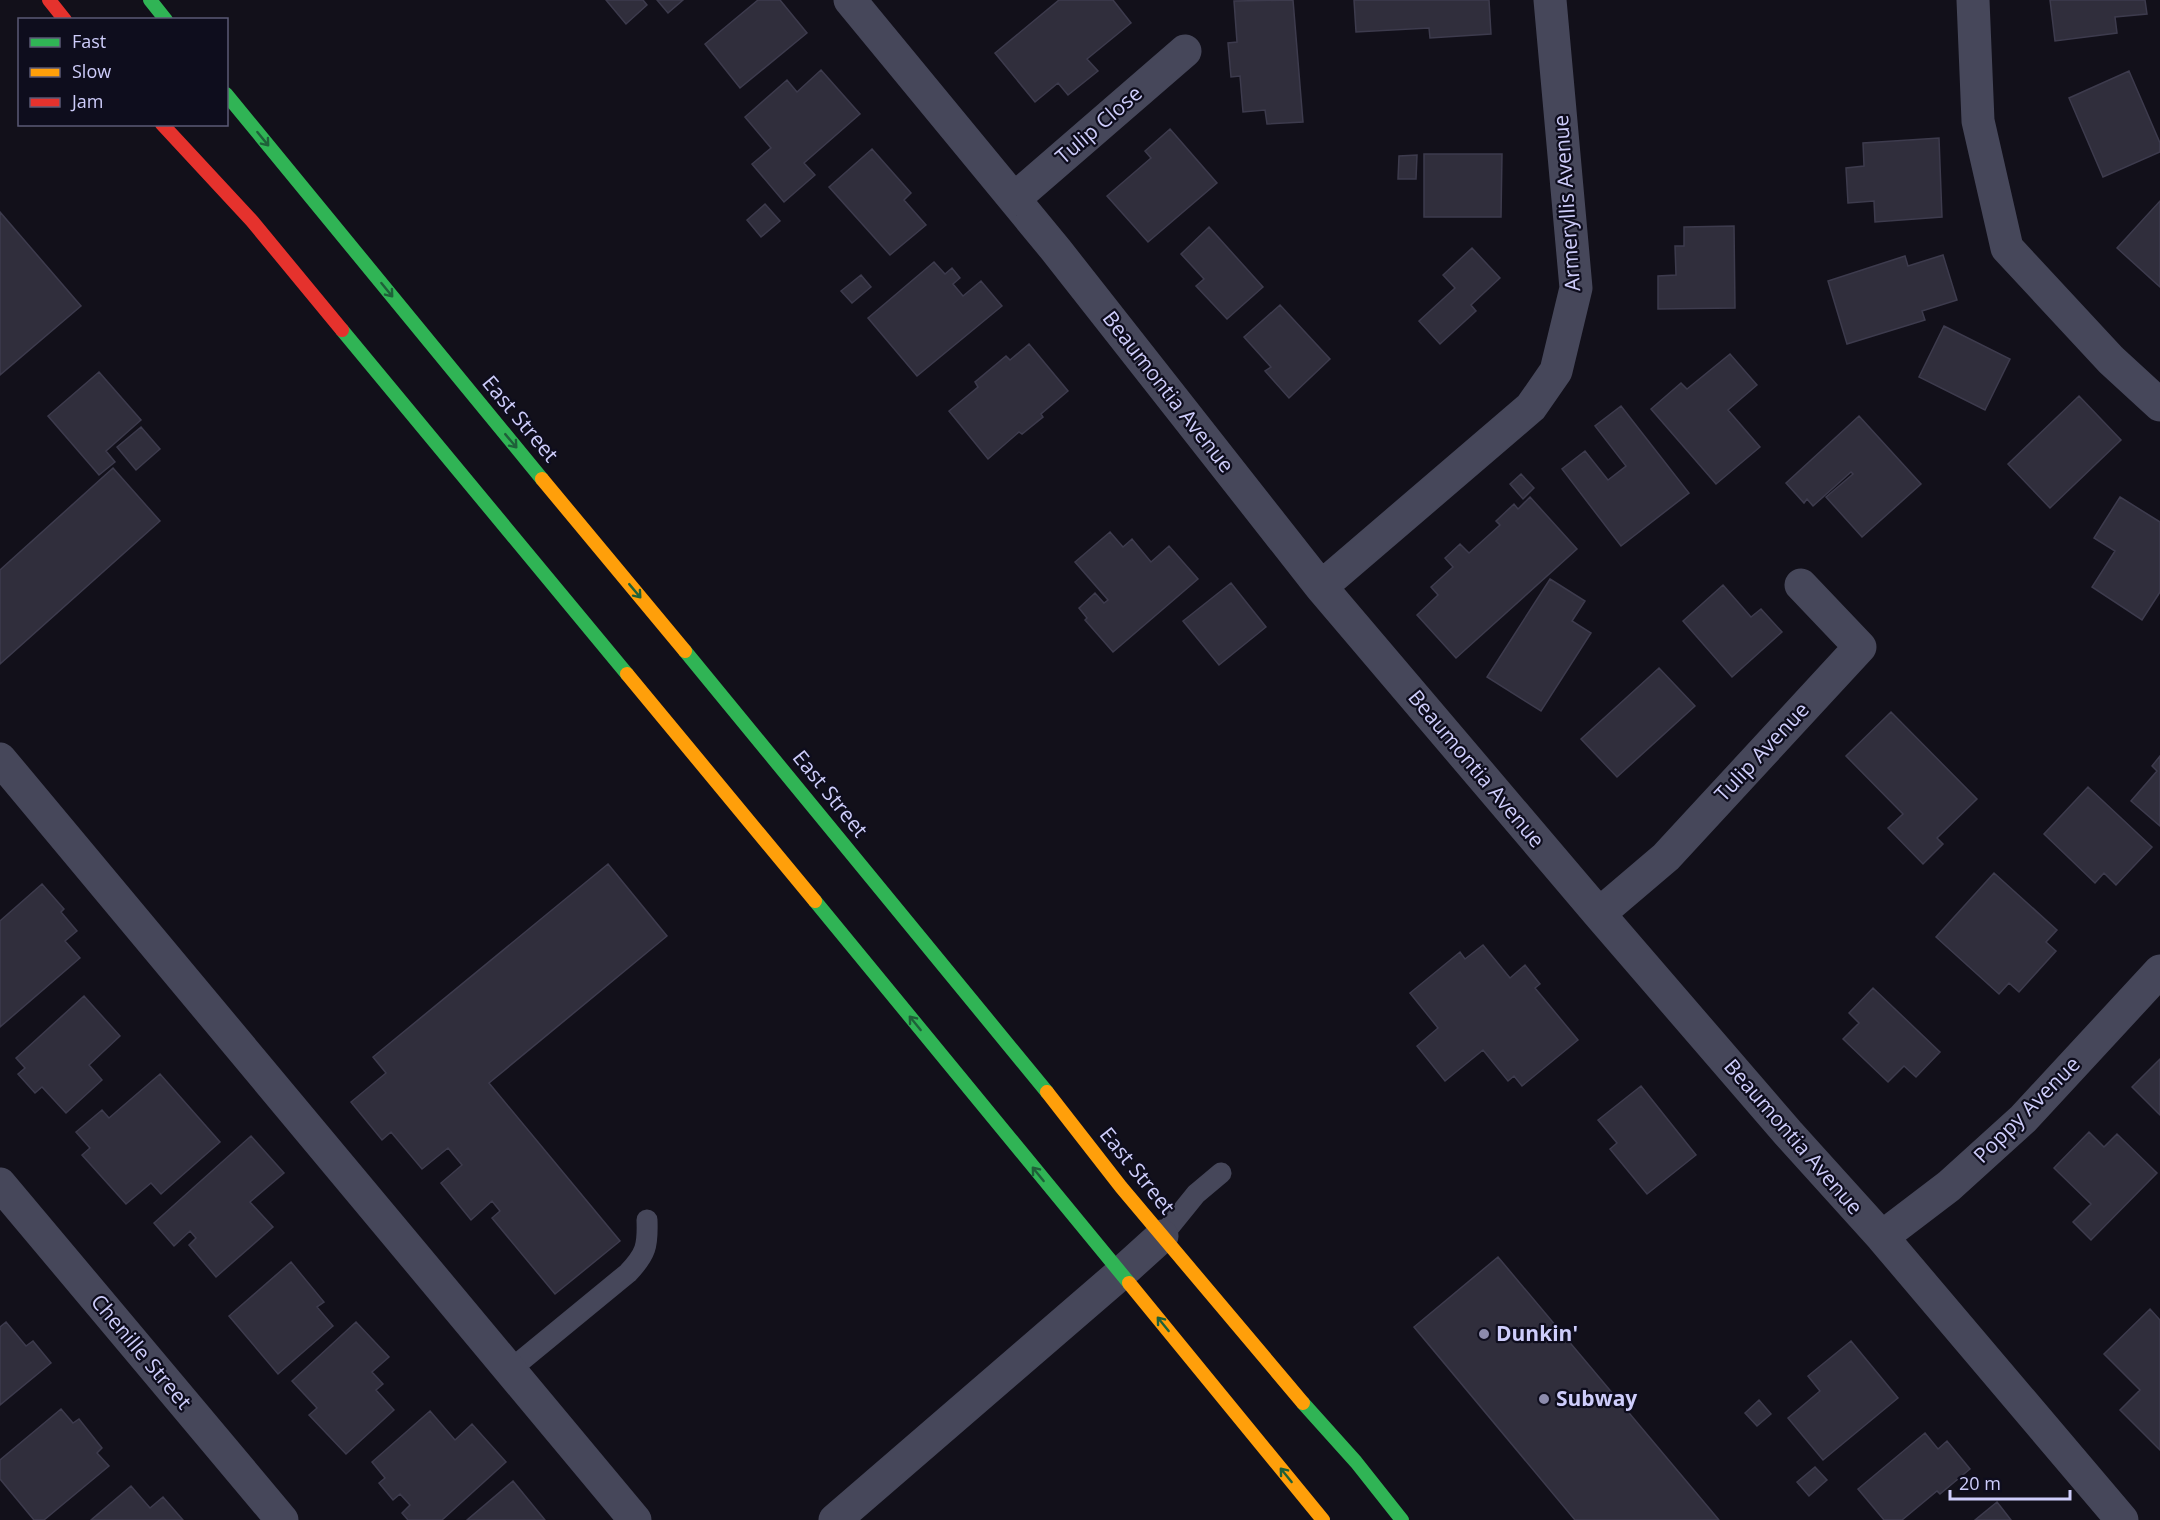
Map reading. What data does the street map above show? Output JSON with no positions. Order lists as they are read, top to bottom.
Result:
{
  "streets": {
    "main road": ["East Street"],
    "street": [
      "Tulip Close",
      "Armeryllis Avenue",
      "Beaumontia Avenue",
      "Tulip Avenue",
      "Poppy Avenue",
      "Chenille Street"
    ]
  },
  "crossings": [
    ["Tulip Close", "Beaumontia Avenue"],
    ["Armeryllis Avenue", "Beaumontia Avenue"],
    ["Beaumontia Avenue", "Tulip Avenue"],
    ["Beaumontia Avenue", "Poppy Avenue"]
  ],
  "places": ["Dunkin'", "Subway"],
  "legend": ["Fast", "Slow", "Jam"],
  "scale_bar": "20 m"
}
